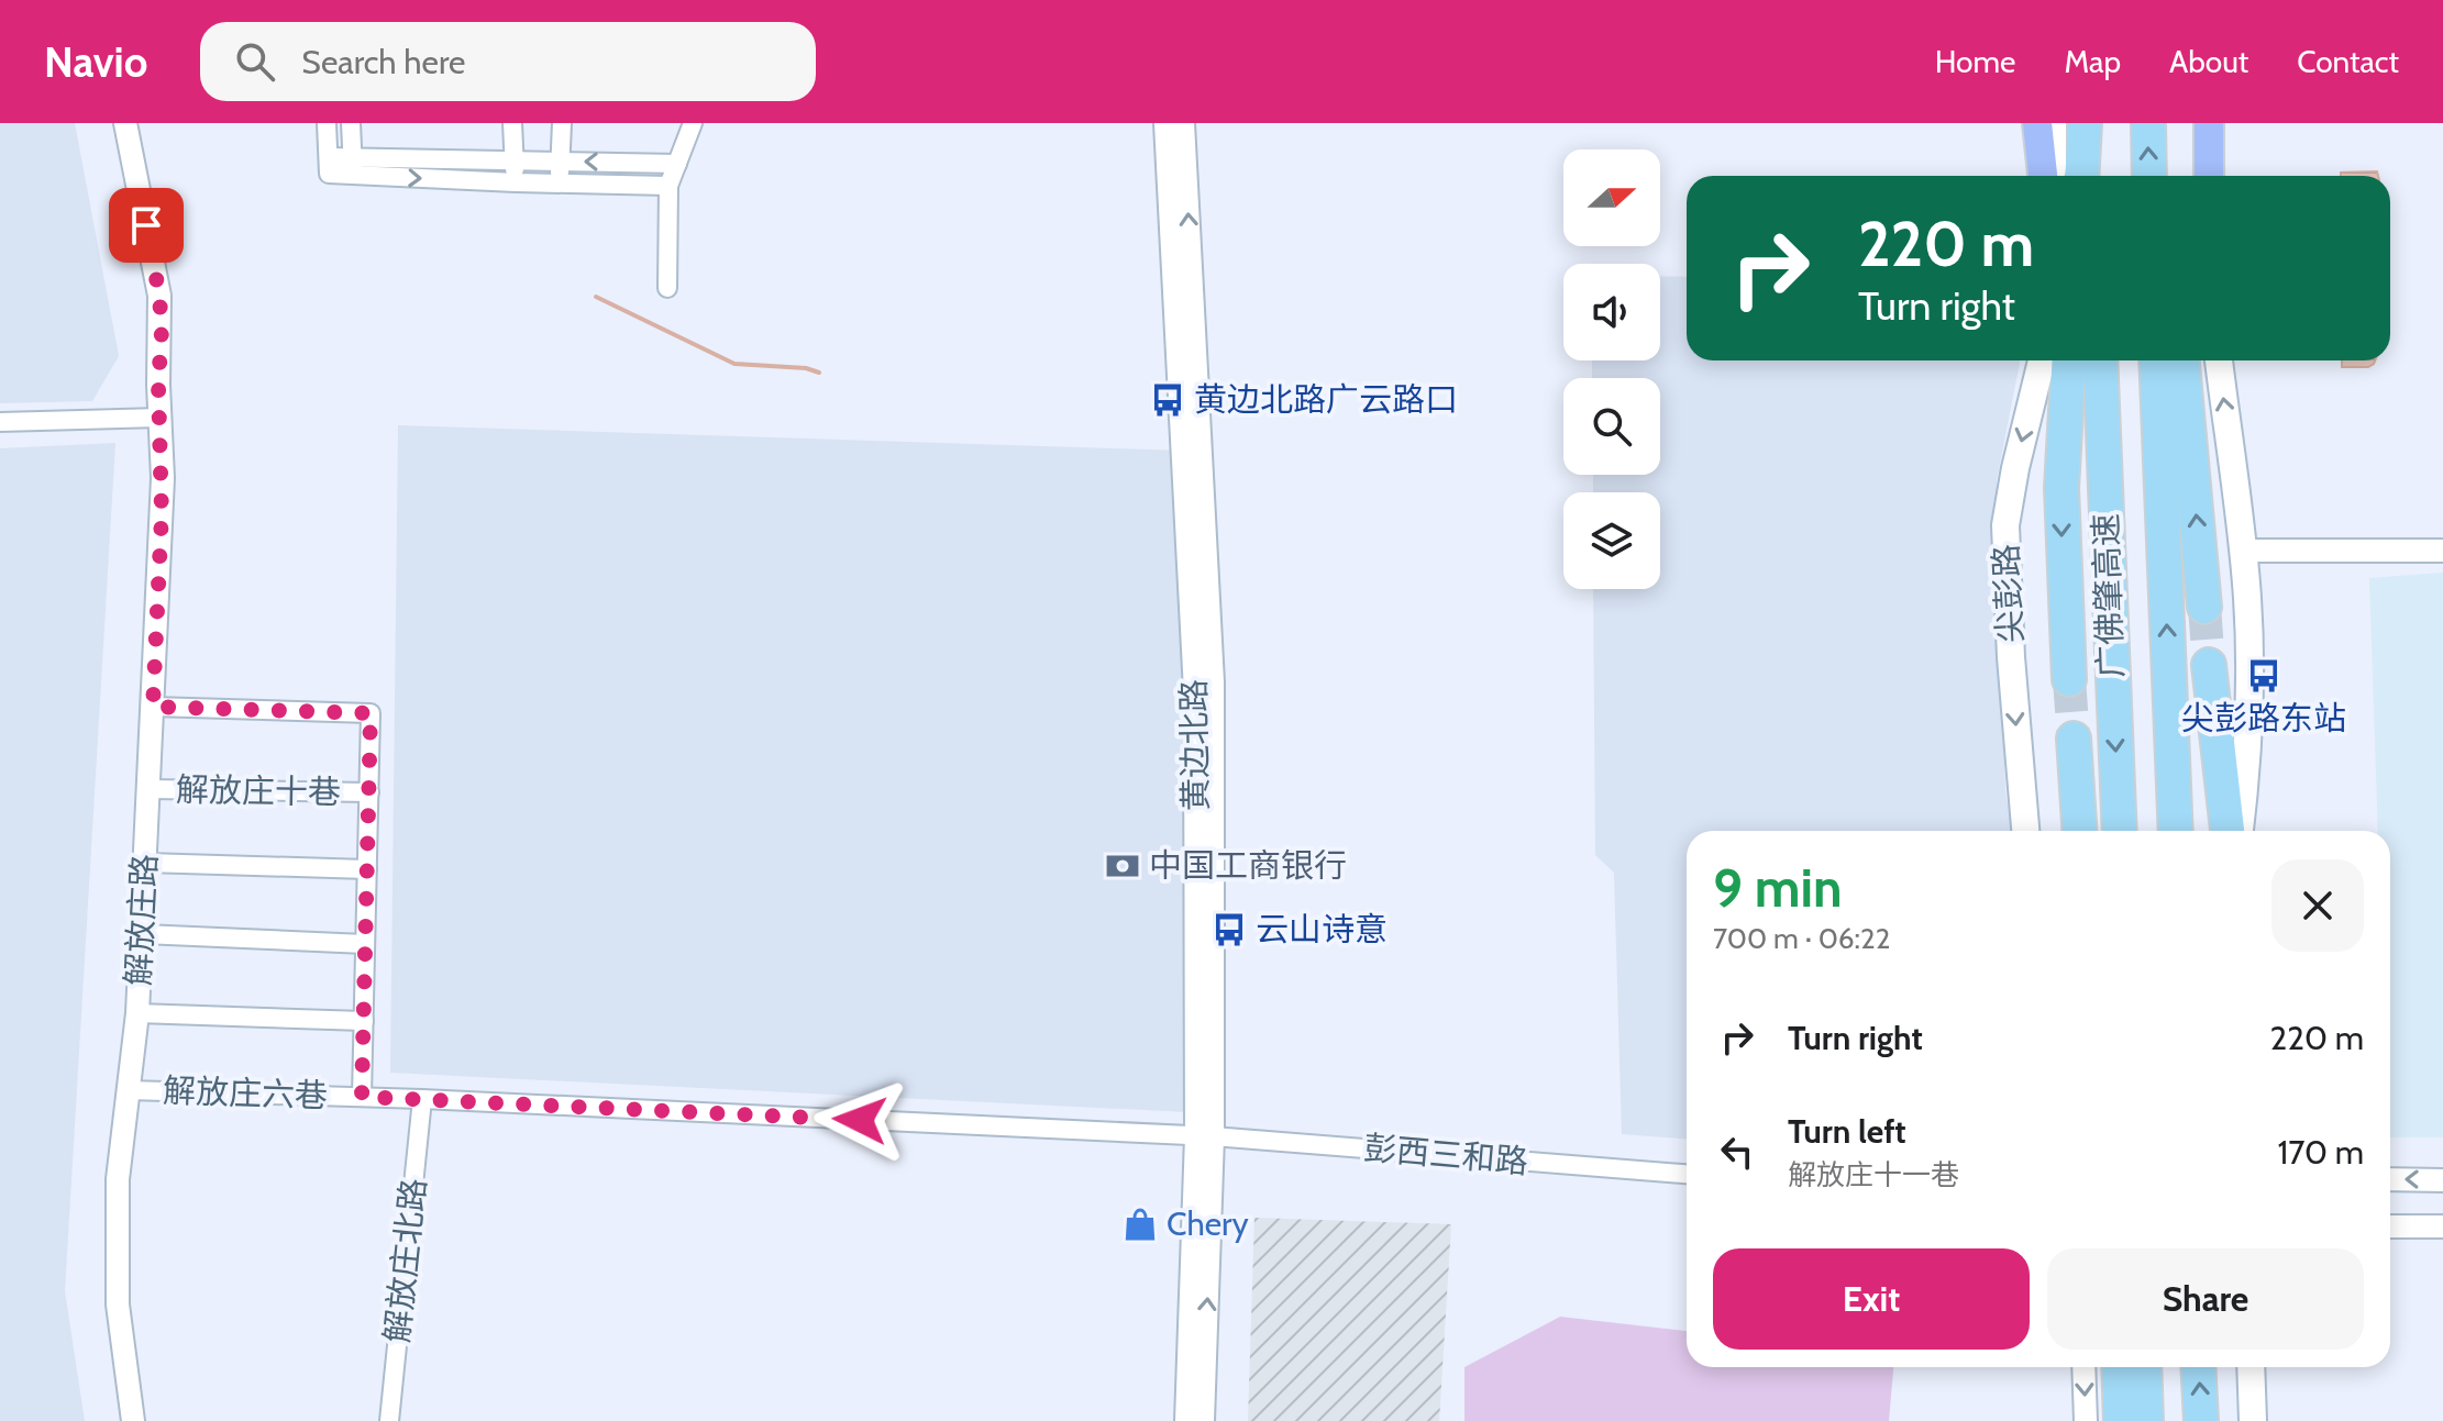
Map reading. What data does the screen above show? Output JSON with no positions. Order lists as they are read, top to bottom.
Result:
{
  "streets": {
    "highway": ["广佛肇高速"],
    "main road": ["尖彭路"],
    "street": [
      "黄边北路",
      "解放庄十巷",
      "解放庄路",
      "解放庄六巷",
      "彭西三和路",
      "解放庄北路"
    ]
  },
  "crossings": [
    ["黄边北路", "彭西三和路"],
    ["解放庄十巷", "解放庄路"],
    ["解放庄路", "解放庄六巷"],
    ["解放庄六巷", "彭西三和路"],
    ["解放庄六巷", "解放庄北路"],
    ["彭西三和路", "解放庄北路"]
  ],
  "places": {
    "bus stop": ["黄边北路广云路口", "尖彭路东站", "云山诗意"],
    "bank": ["中国工商银行"],
    "shop": ["Chery"]
  },
  "north": "right",
  "page": {
    "header": "Navio",
    "search": "Search here",
    "nav": [
      "Home",
      "Map",
      "About",
      "Contact"
    ],
    "turn": ["220 m", "Turn right"],
    "heading": ["9 min", "700 m · 06:22"],
    "list": [
      {
        "name": "Turn right",
        "value": "220 m"
      },
      {
        "name": "Turn left",
        "note": "解放庄十一巷",
        "value": "170 m"
      }
    ],
    "buttons": ["Exit", "Share"]
  }
}
